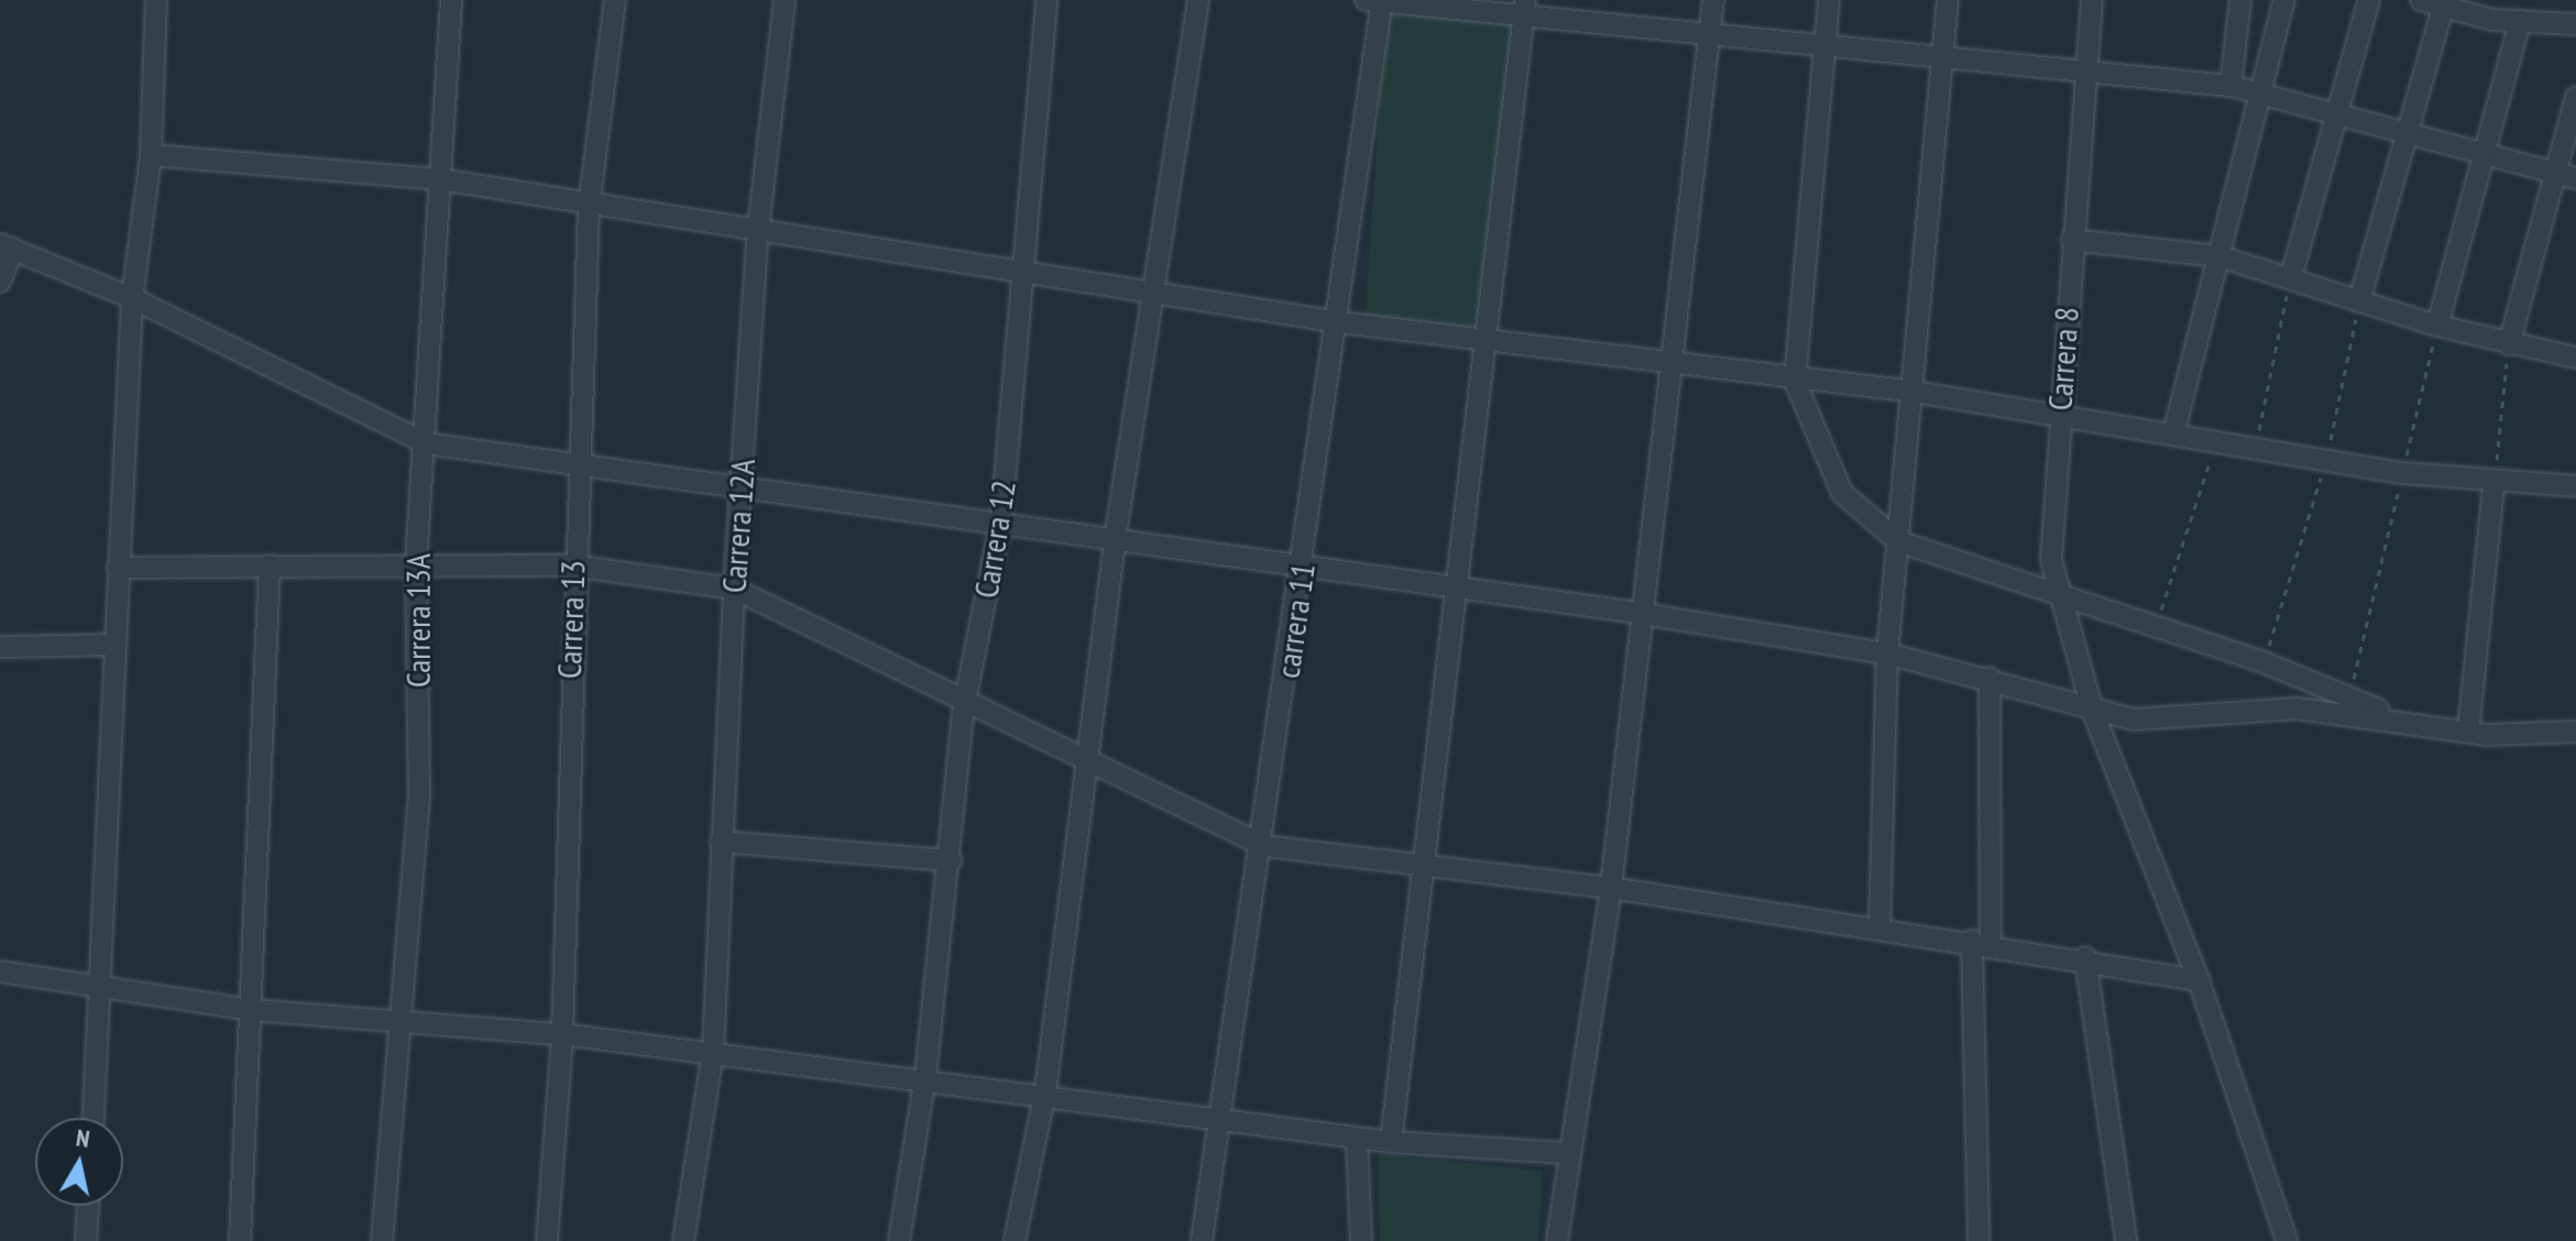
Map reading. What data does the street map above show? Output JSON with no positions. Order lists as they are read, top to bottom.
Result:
{
  "streets": {
    "street": [
      "Carrera 8",
      "Carrera 12A",
      "Carrera 12",
      "Carrera 13",
      "Carrera 13A",
      "carrera 11"
    ]
  },
  "north": "top"
}
